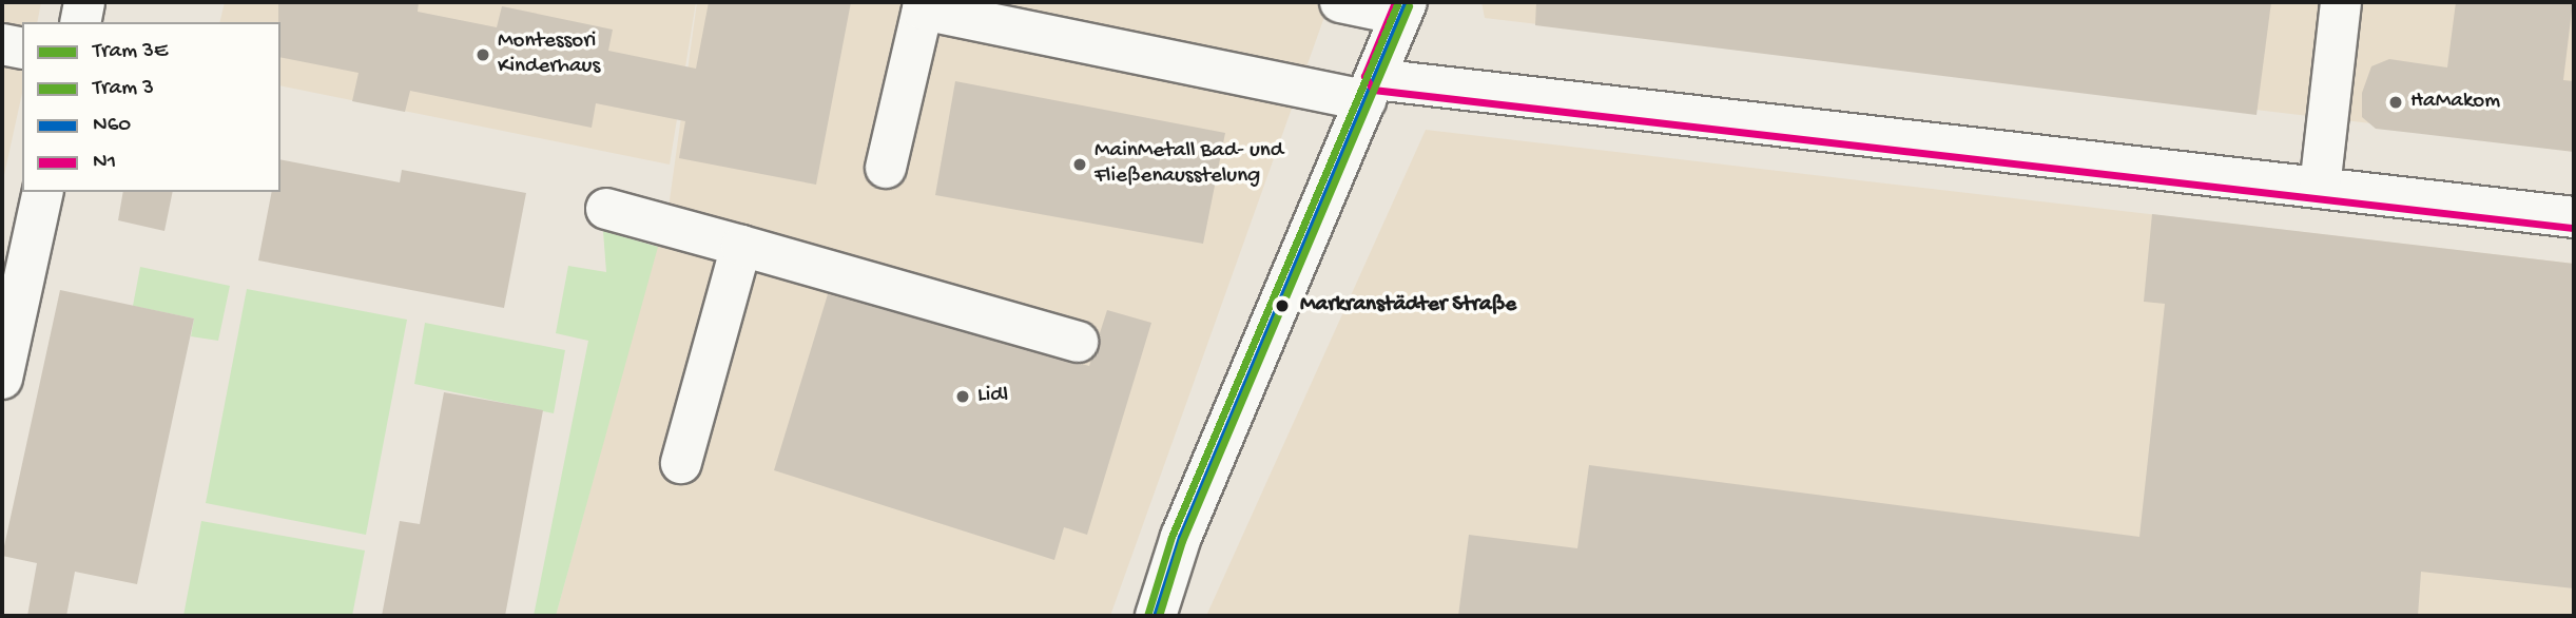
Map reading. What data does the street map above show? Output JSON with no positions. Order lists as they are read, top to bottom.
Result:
{
  "places": [
    "Montessori Kinderhaus",
    "HaMakom",
    "MainMetall Bad- und Fließenausstelung",
    "Markranstädter Straße",
    "Lidl"
  ],
  "lines": [
    "tram line 3E",
    "transit line N60",
    "transit line N1",
    "tram line 3"
  ],
  "legend": [
    "Tram 3E",
    "Tram 3",
    "N60",
    "N1"
  ]
}
